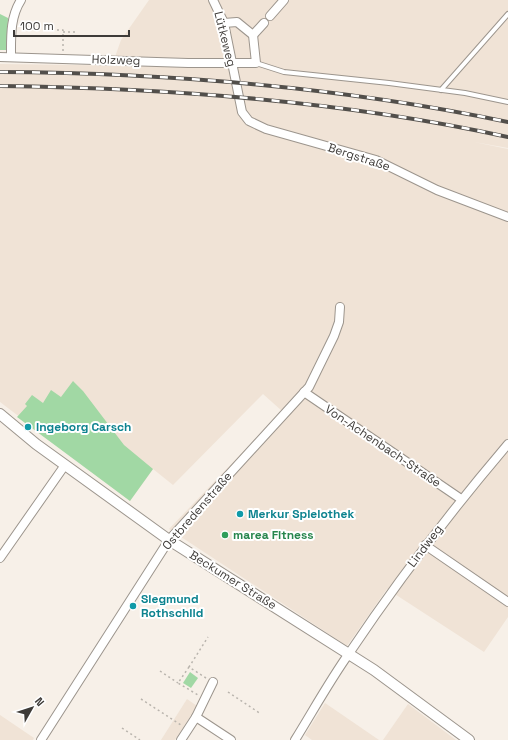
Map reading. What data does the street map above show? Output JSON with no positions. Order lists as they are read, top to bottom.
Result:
{
  "streets": {
    "street": [
      "Lütkeweg",
      "Holzweg",
      "Bergstraße",
      "Von-Achenbach-Straße",
      "Ostbredenstraße",
      "Lindweg",
      "Beckumer Straße"
    ]
  },
  "crossings": [
    ["Lütkeweg", "Holzweg"],
    ["Lütkeweg", "Bergstraße"],
    ["Von-Achenbach-Straße", "Ostbredenstraße"],
    ["Von-Achenbach-Straße", "Lindweg"],
    ["Ostbredenstraße", "Beckumer Straße"],
    ["Lindweg", "Beckumer Straße"]
  ],
  "places": [
    "Ingeborg Carsch",
    "Merkur Spielothek",
    "marea Fitness",
    "Siegmund Rothschild"
  ],
  "scale_bar": "100 m",
  "north": "top right"
}
